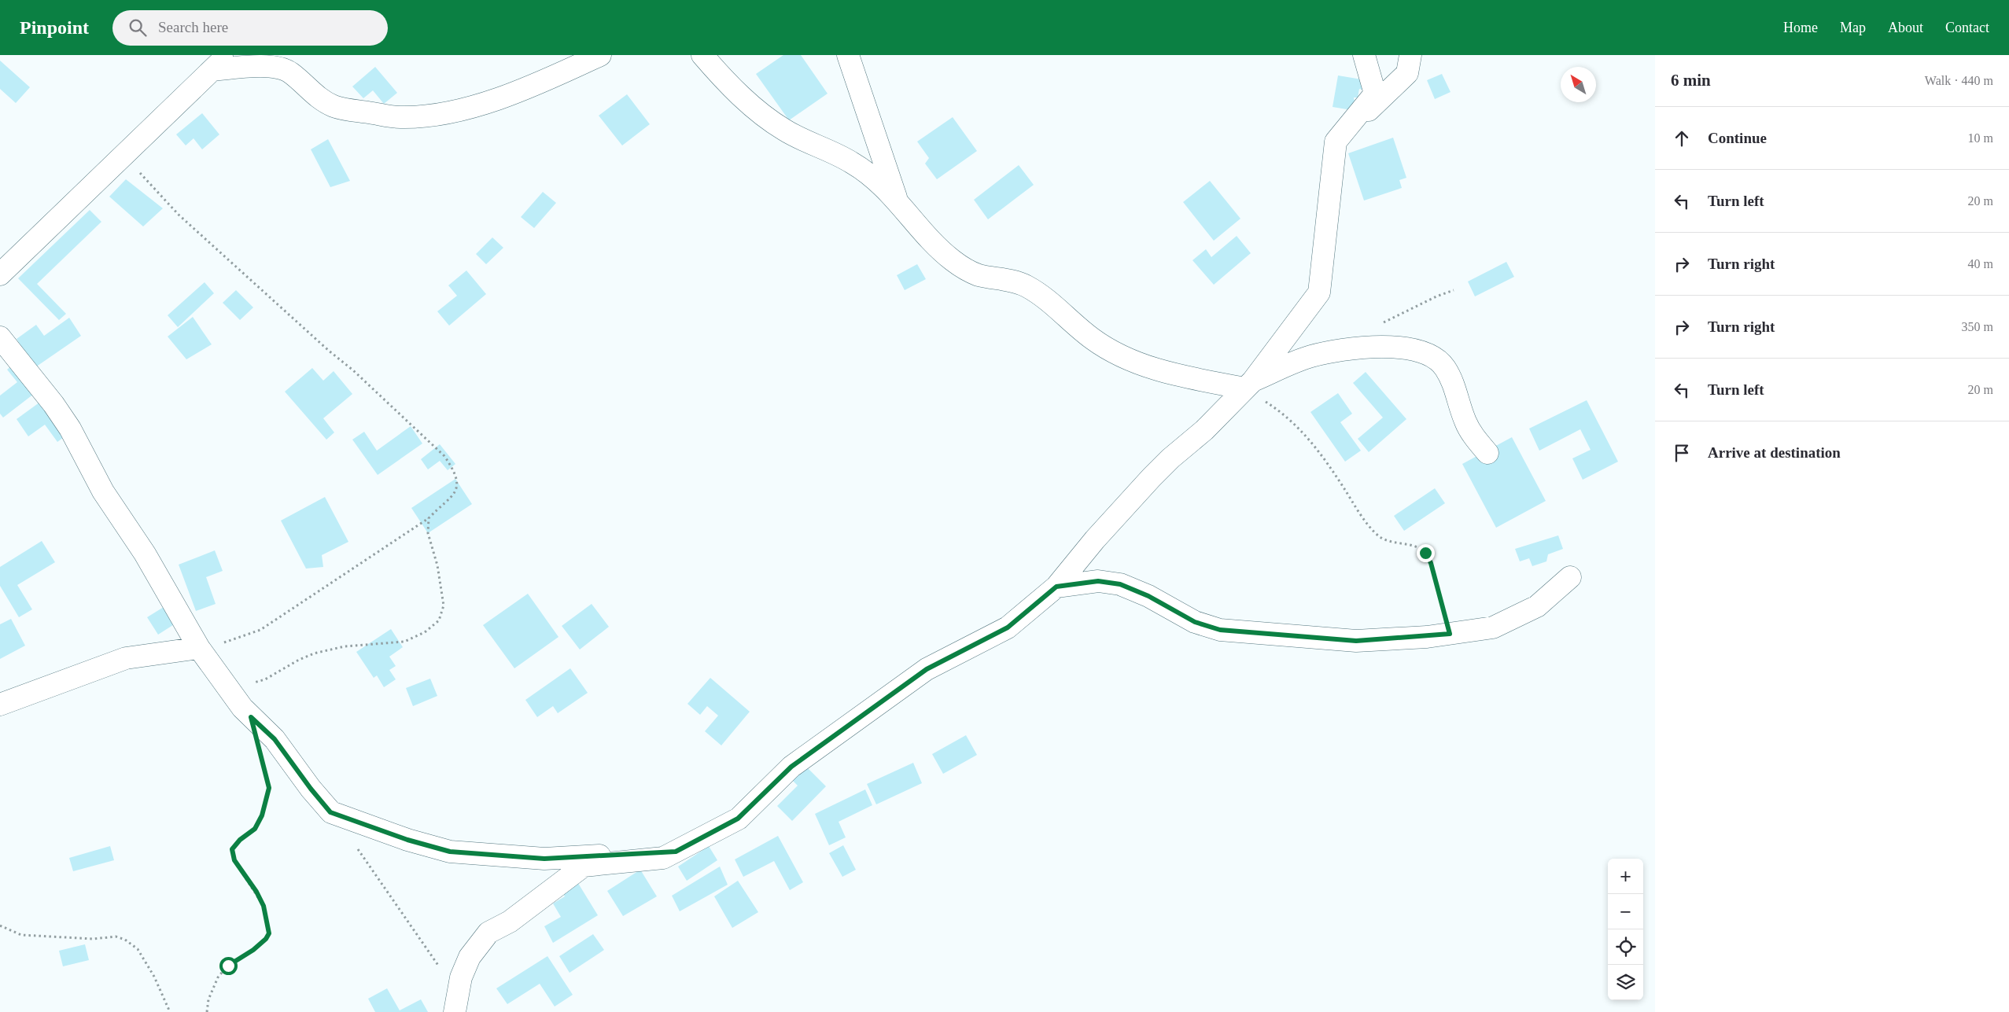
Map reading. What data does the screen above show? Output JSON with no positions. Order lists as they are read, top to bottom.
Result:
{
  "north": "top left",
  "page": {
    "header": "Pinpoint",
    "search": "Search here",
    "nav": [
      "Home",
      "Map",
      "About",
      "Contact"
    ],
    "heading": ["6 min", "Walk · 440 m"],
    "list": [
      ["Continue", "10 m"],
      ["Turn left", "20 m"],
      ["Turn right", "40 m"],
      ["Turn right", "350 m"],
      ["Turn left", "20 m"],
      "Arrive at destination"
    ],
    "map_buttons": ["+", "−"]
  }
}
